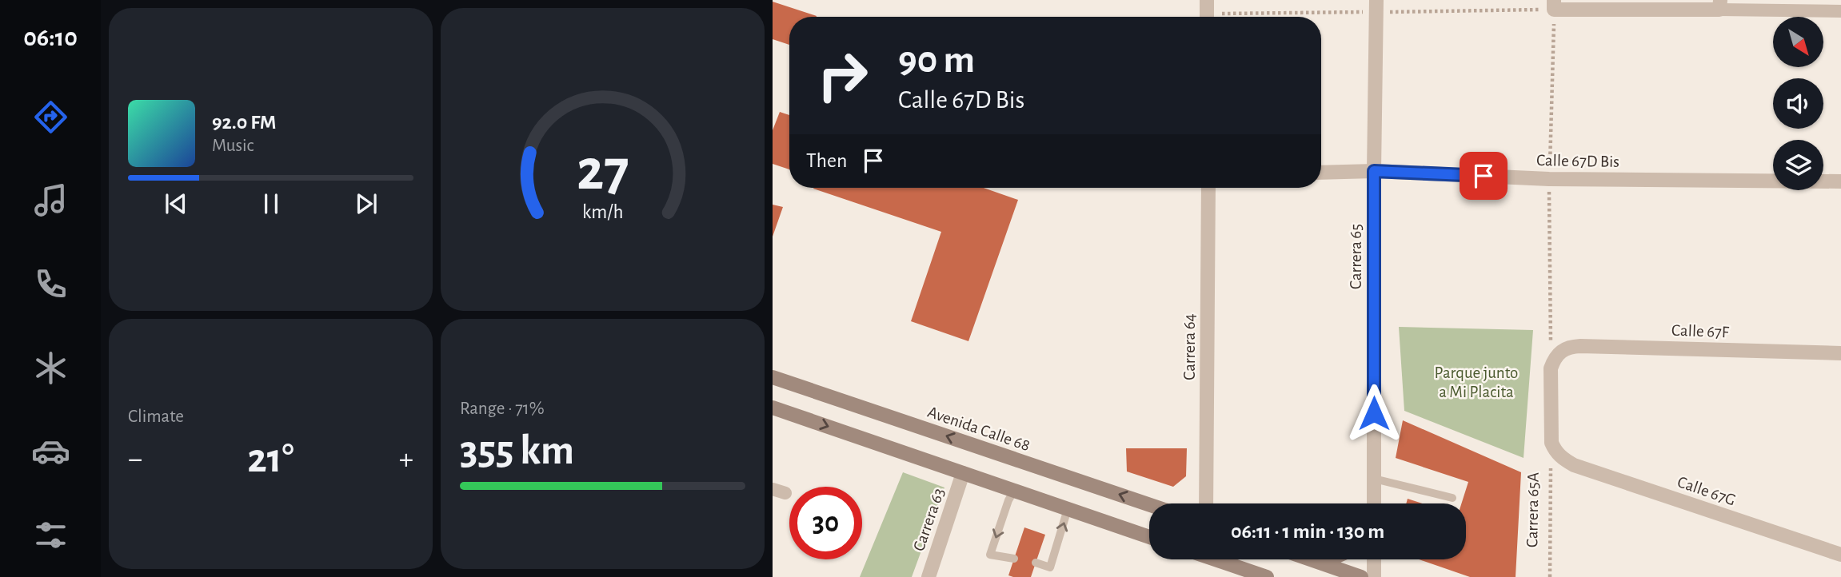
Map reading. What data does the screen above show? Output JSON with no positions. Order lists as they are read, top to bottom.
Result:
{
  "streets": {
    "main road": ["Avenida Calle 68"],
    "street": [
      "Calle 67D Bis",
      "Carrera 65",
      "Calle 67F",
      "Carrera 64",
      "Calle 67G",
      "Carrera 65A",
      "Carrera 63"
    ]
  },
  "crossings": [
    ["Calle 67D Bis", "Carrera 65"],
    ["Calle 67F", "Carrera 65A"],
    ["Calle 67G", "Carrera 65A"]
  ],
  "parks": ["Parque junto a Mi Placita"],
  "north": "bottom right",
  "page": {
    "tabs": "06:10",
    "turn": ["90 m", "Calle 67D Bis"],
    "song": ["92.0 FM", "Music"],
    "then": "Then",
    "tile": [
      "Climate",
      ["Range · 71%", "355 km"]
    ],
    "heat": ["−", "21°", "+"],
    "limit": "30",
    "trip": "06:11 · 1 min · 130 m",
    "gauge": ["27", "km/h"]
  }
}
